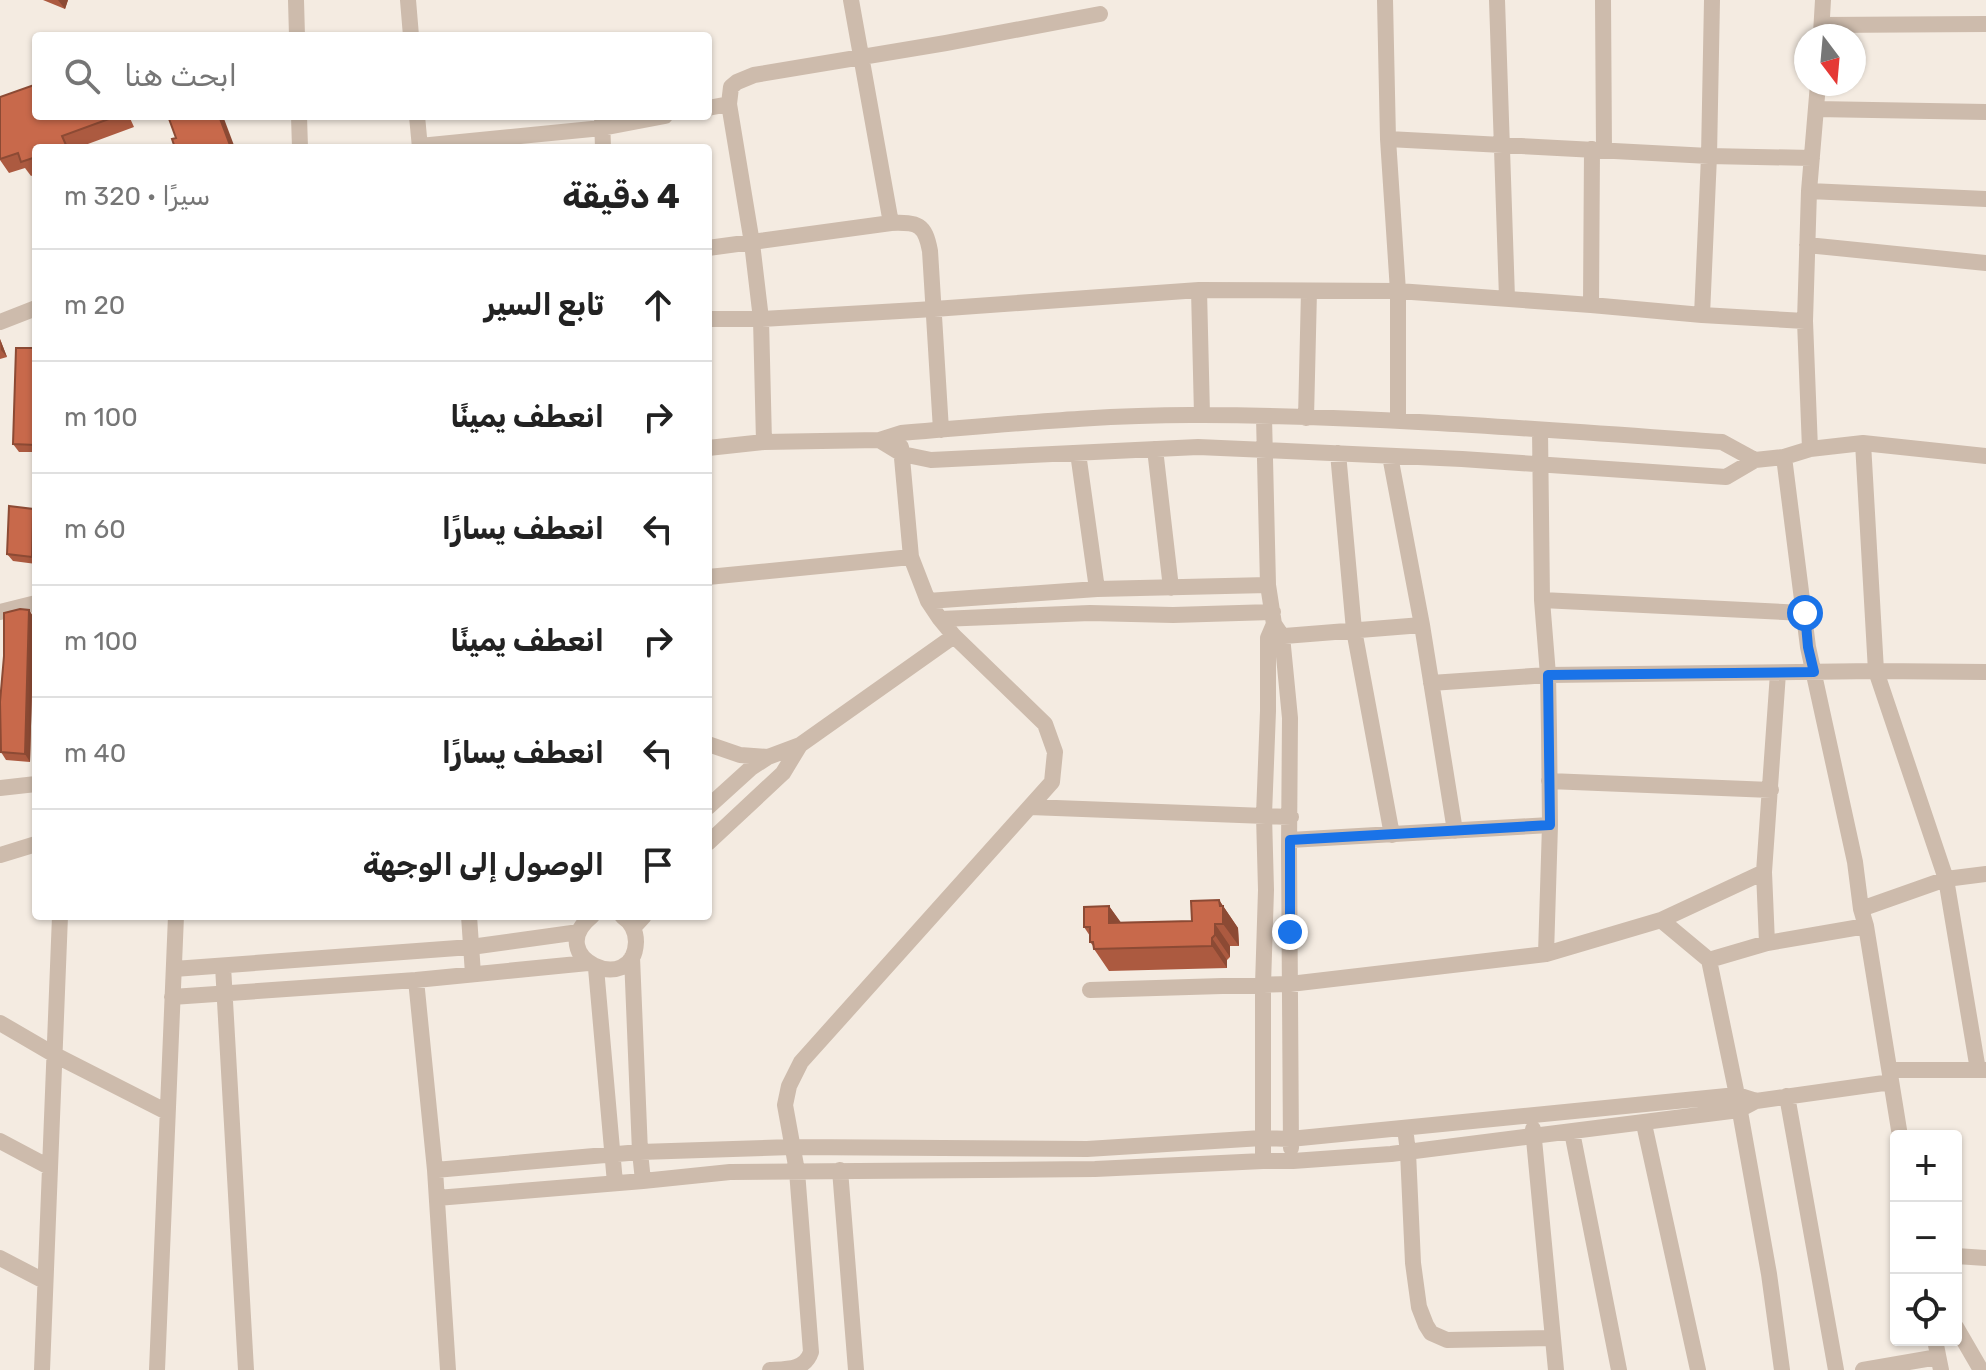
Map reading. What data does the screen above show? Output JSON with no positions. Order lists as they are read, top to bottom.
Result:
{
  "north": "bottom",
  "page": {
    "search": "ابحث هنا",
    "heading": ["4 دقيقة", "سيرًا · 320 m"],
    "list": [
      ["تابع السير", "20 m"],
      ["انعطف يمينًا", "100 m"],
      ["انعطف يسارًا", "60 m"],
      ["انعطف يمينًا", "100 m"],
      ["انعطف يسارًا", "40 m"],
      "الوصول إلى الوجهة"
    ],
    "map_buttons": ["+", "−"]
  }
}
